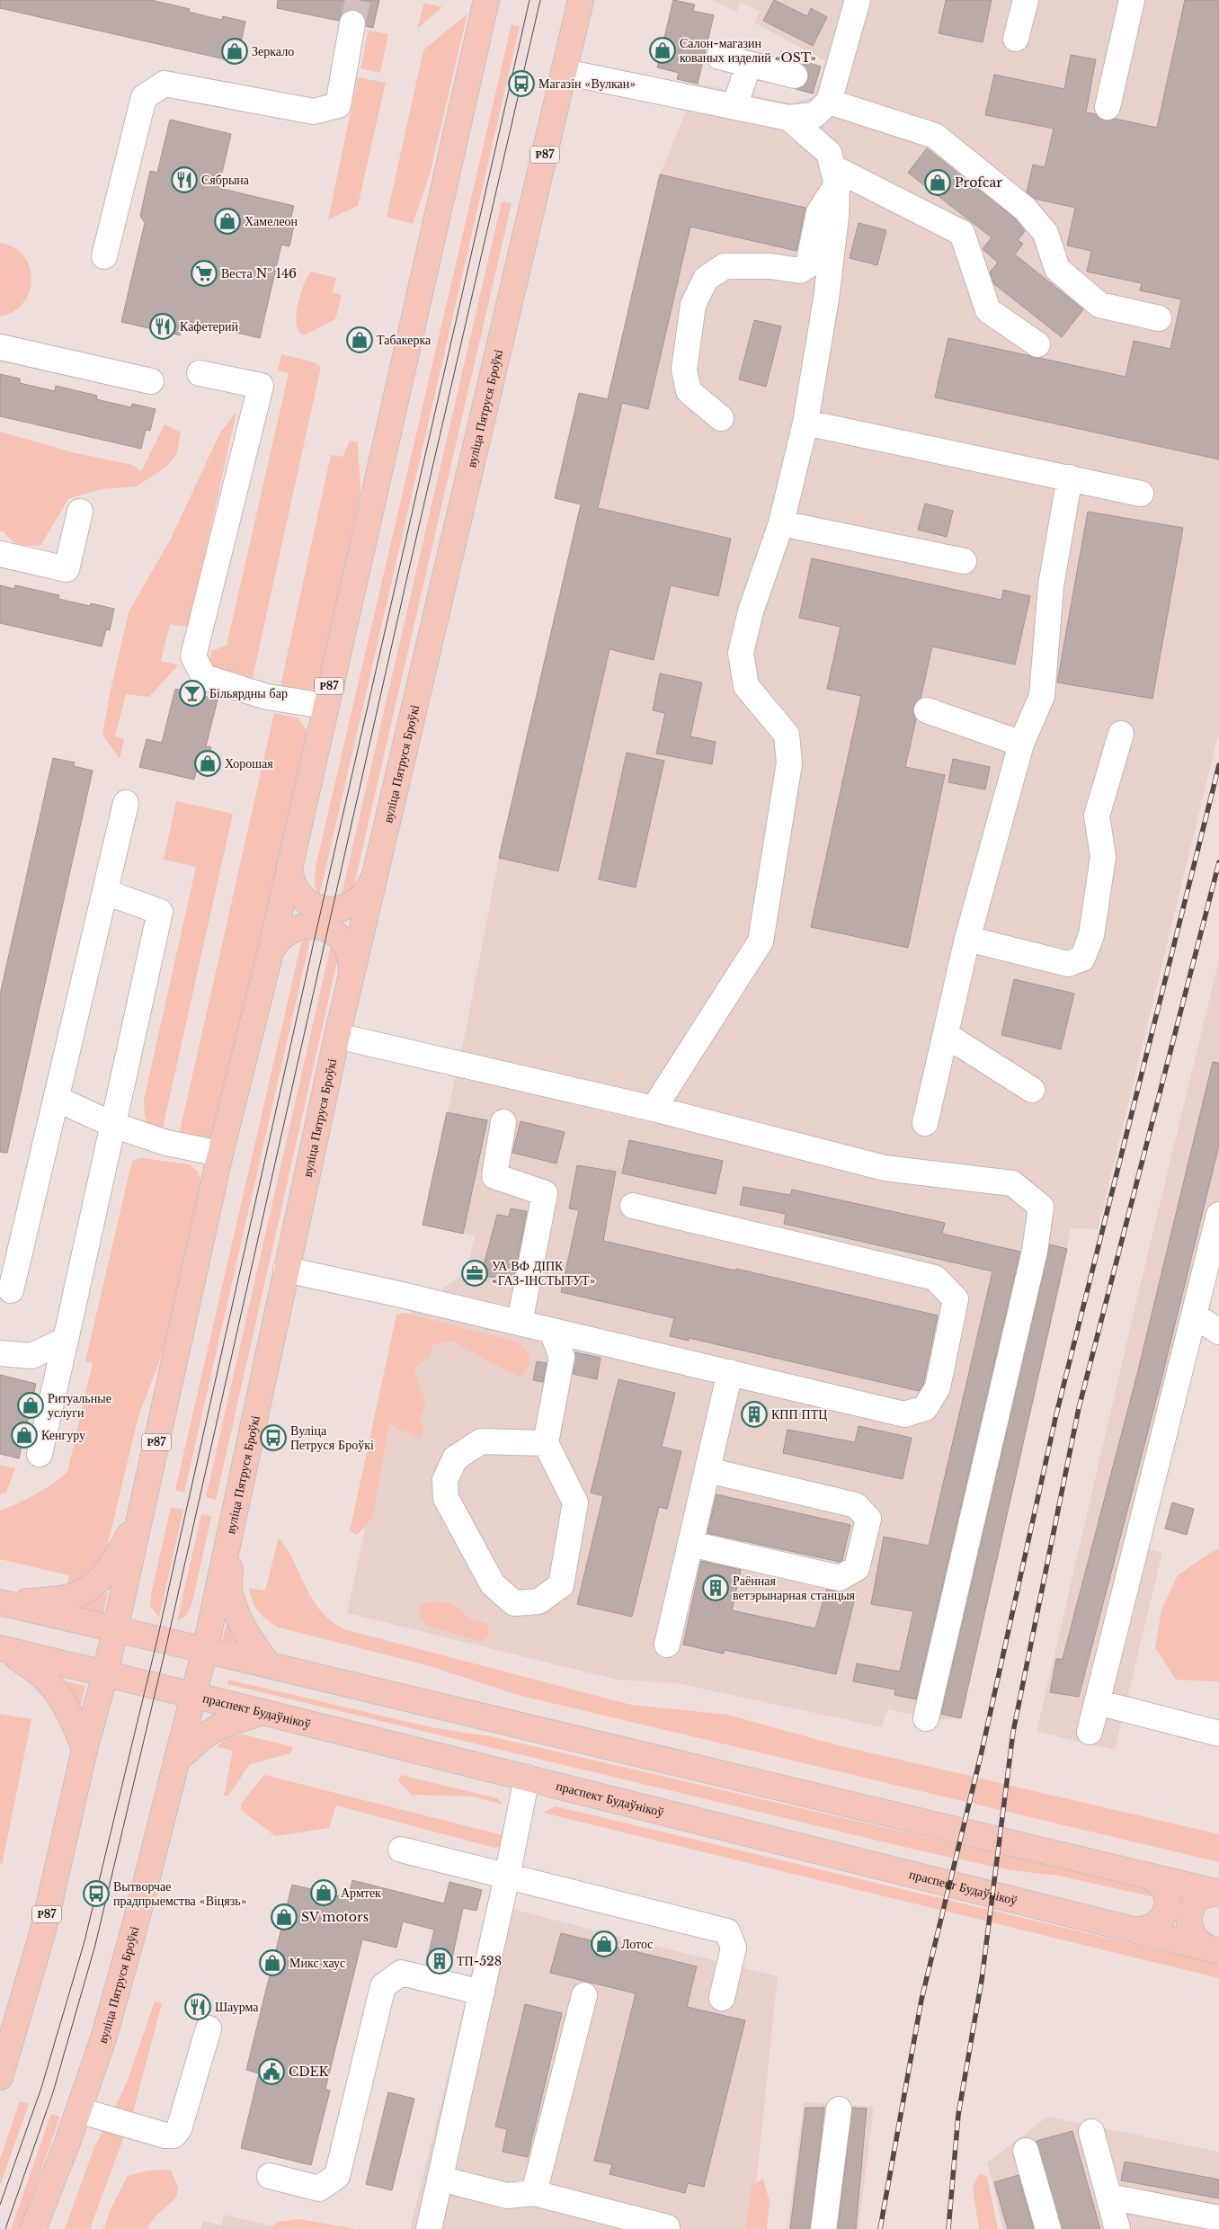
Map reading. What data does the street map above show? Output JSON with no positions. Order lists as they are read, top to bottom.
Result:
{
  "streets": {
    "main road": ["Р87", "вуліца Пятруся Броўкі", "праспект Будаўнікоў"]
  },
  "crossings": [
    ["Р87", "праспект Будаўнікоў"],
    ["вуліца Пятруся Броўкі", "праспект Будаўнікоў"]
  ],
  "places": {
    "shop": [
      "Салон-магазин кованых изделий «OST»",
      "Зеркало",
      "Profcar",
      "Хамелеон",
      "Табакерка",
      "Хорошая",
      "Ритуальные услуги",
      "Кенгуру",
      "Армтек",
      "SV motors",
      "Лотос",
      "Микс хаус"
    ],
    "bus stop": ["Магазін «Вулкан»", "Вуліца Петруся Броўкі", "Вытворчае прадпрыемства «Віцязь»"],
    "restaurant": ["Сябрына", "Кафетерий", "Шаурма"],
    "supermarket": ["Веста № 146"],
    "bar": ["Більярдны бар"],
    "office": ["УА ВФ ДІПК «ГАЗ-ІНСТЫТУТ»"],
    "building": ["КПП ПТЦ", "Раённая ветэрынарная станцыя", "ТП-528"],
    "public building": ["CDEK"]
  }
}
